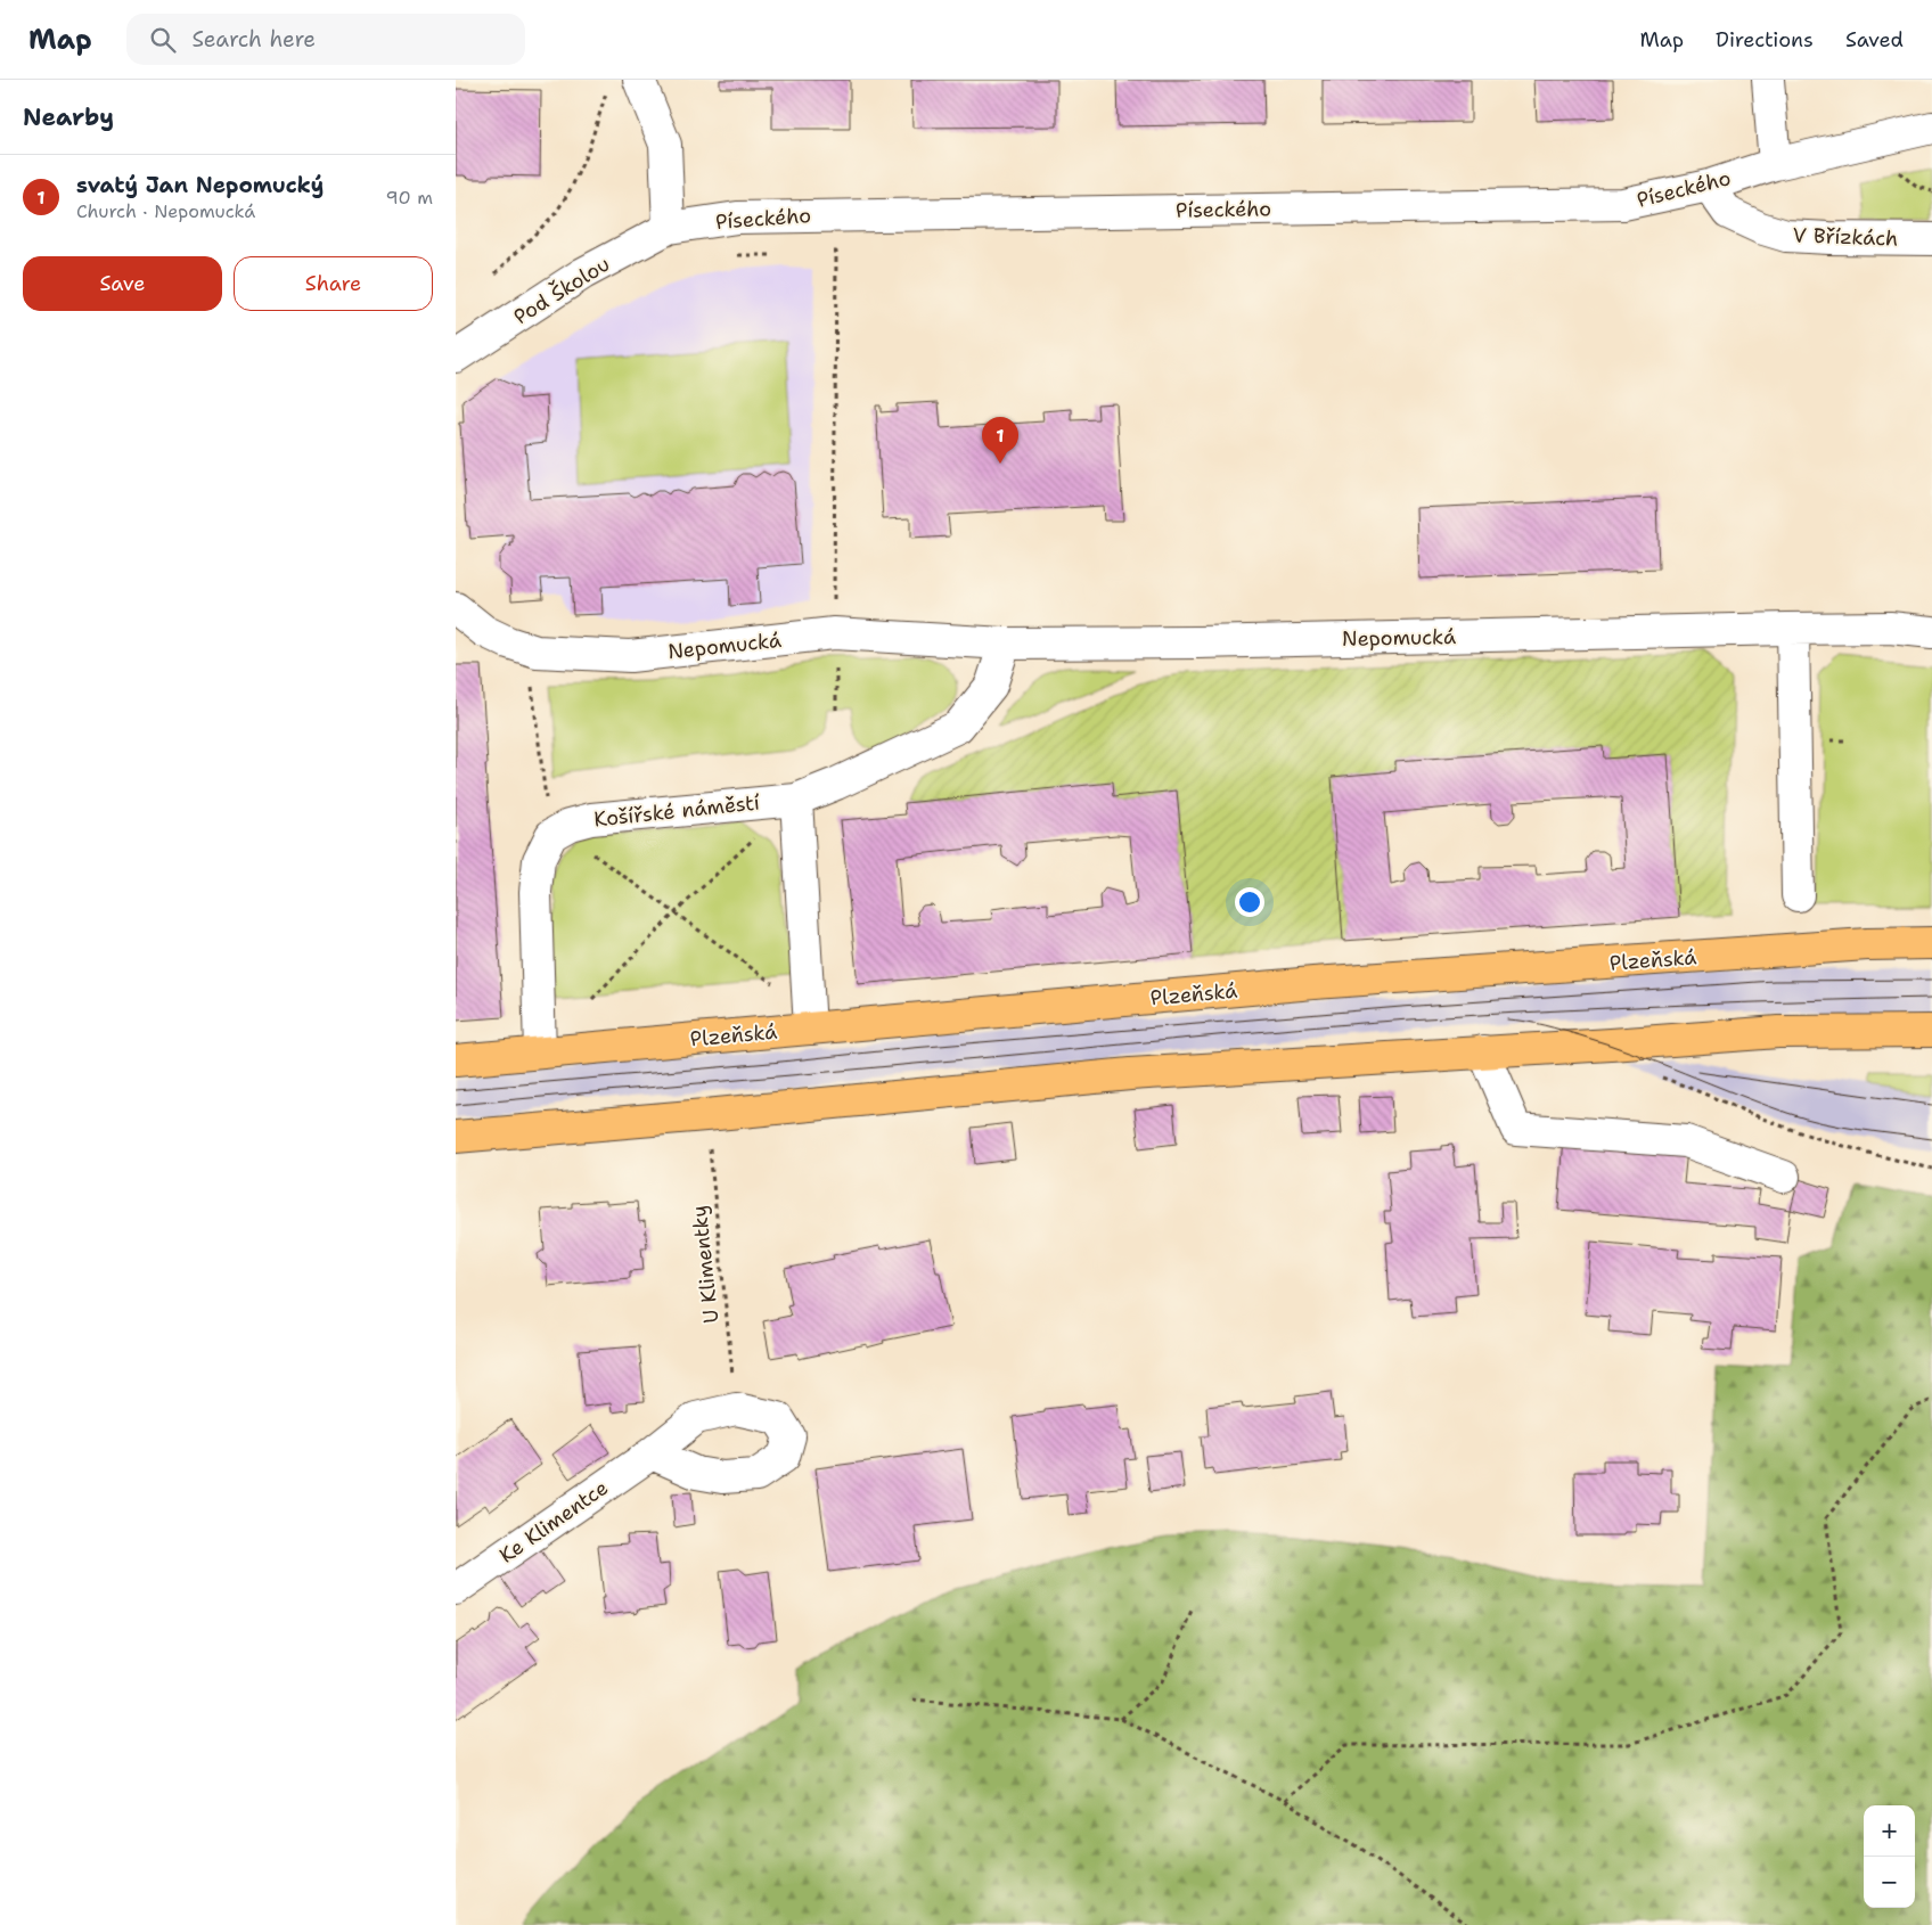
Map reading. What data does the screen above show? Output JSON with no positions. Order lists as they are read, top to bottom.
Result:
{
  "streets": {
    "main road": ["Plzeňská"],
    "street": [
      "Píseckého",
      "V Břízkách",
      "Pod Školou",
      "Nepomucká",
      "Košířské náměstí",
      "Ke Klimentce"
    ],
    "path": ["U Klimentky"]
  },
  "crossings": [
    ["Píseckého", "V Břízkách"],
    ["Píseckého", "Pod Školou"],
    ["U Klimentky", "Ke Klimentce"]
  ],
  "page": {
    "header": "Map",
    "search": "Search here",
    "nav": ["Map", "Directions", "Saved"],
    "heading": "Nearby",
    "list": [
      {
        "mark": "1",
        "name": "svatý Jan Nepomucký",
        "note": "Church · Nepomucká",
        "value": "90 m"
      }
    ],
    "buttons": ["Save", "Share"],
    "pins": "1",
    "map_buttons": ["+", "−"]
  }
}
